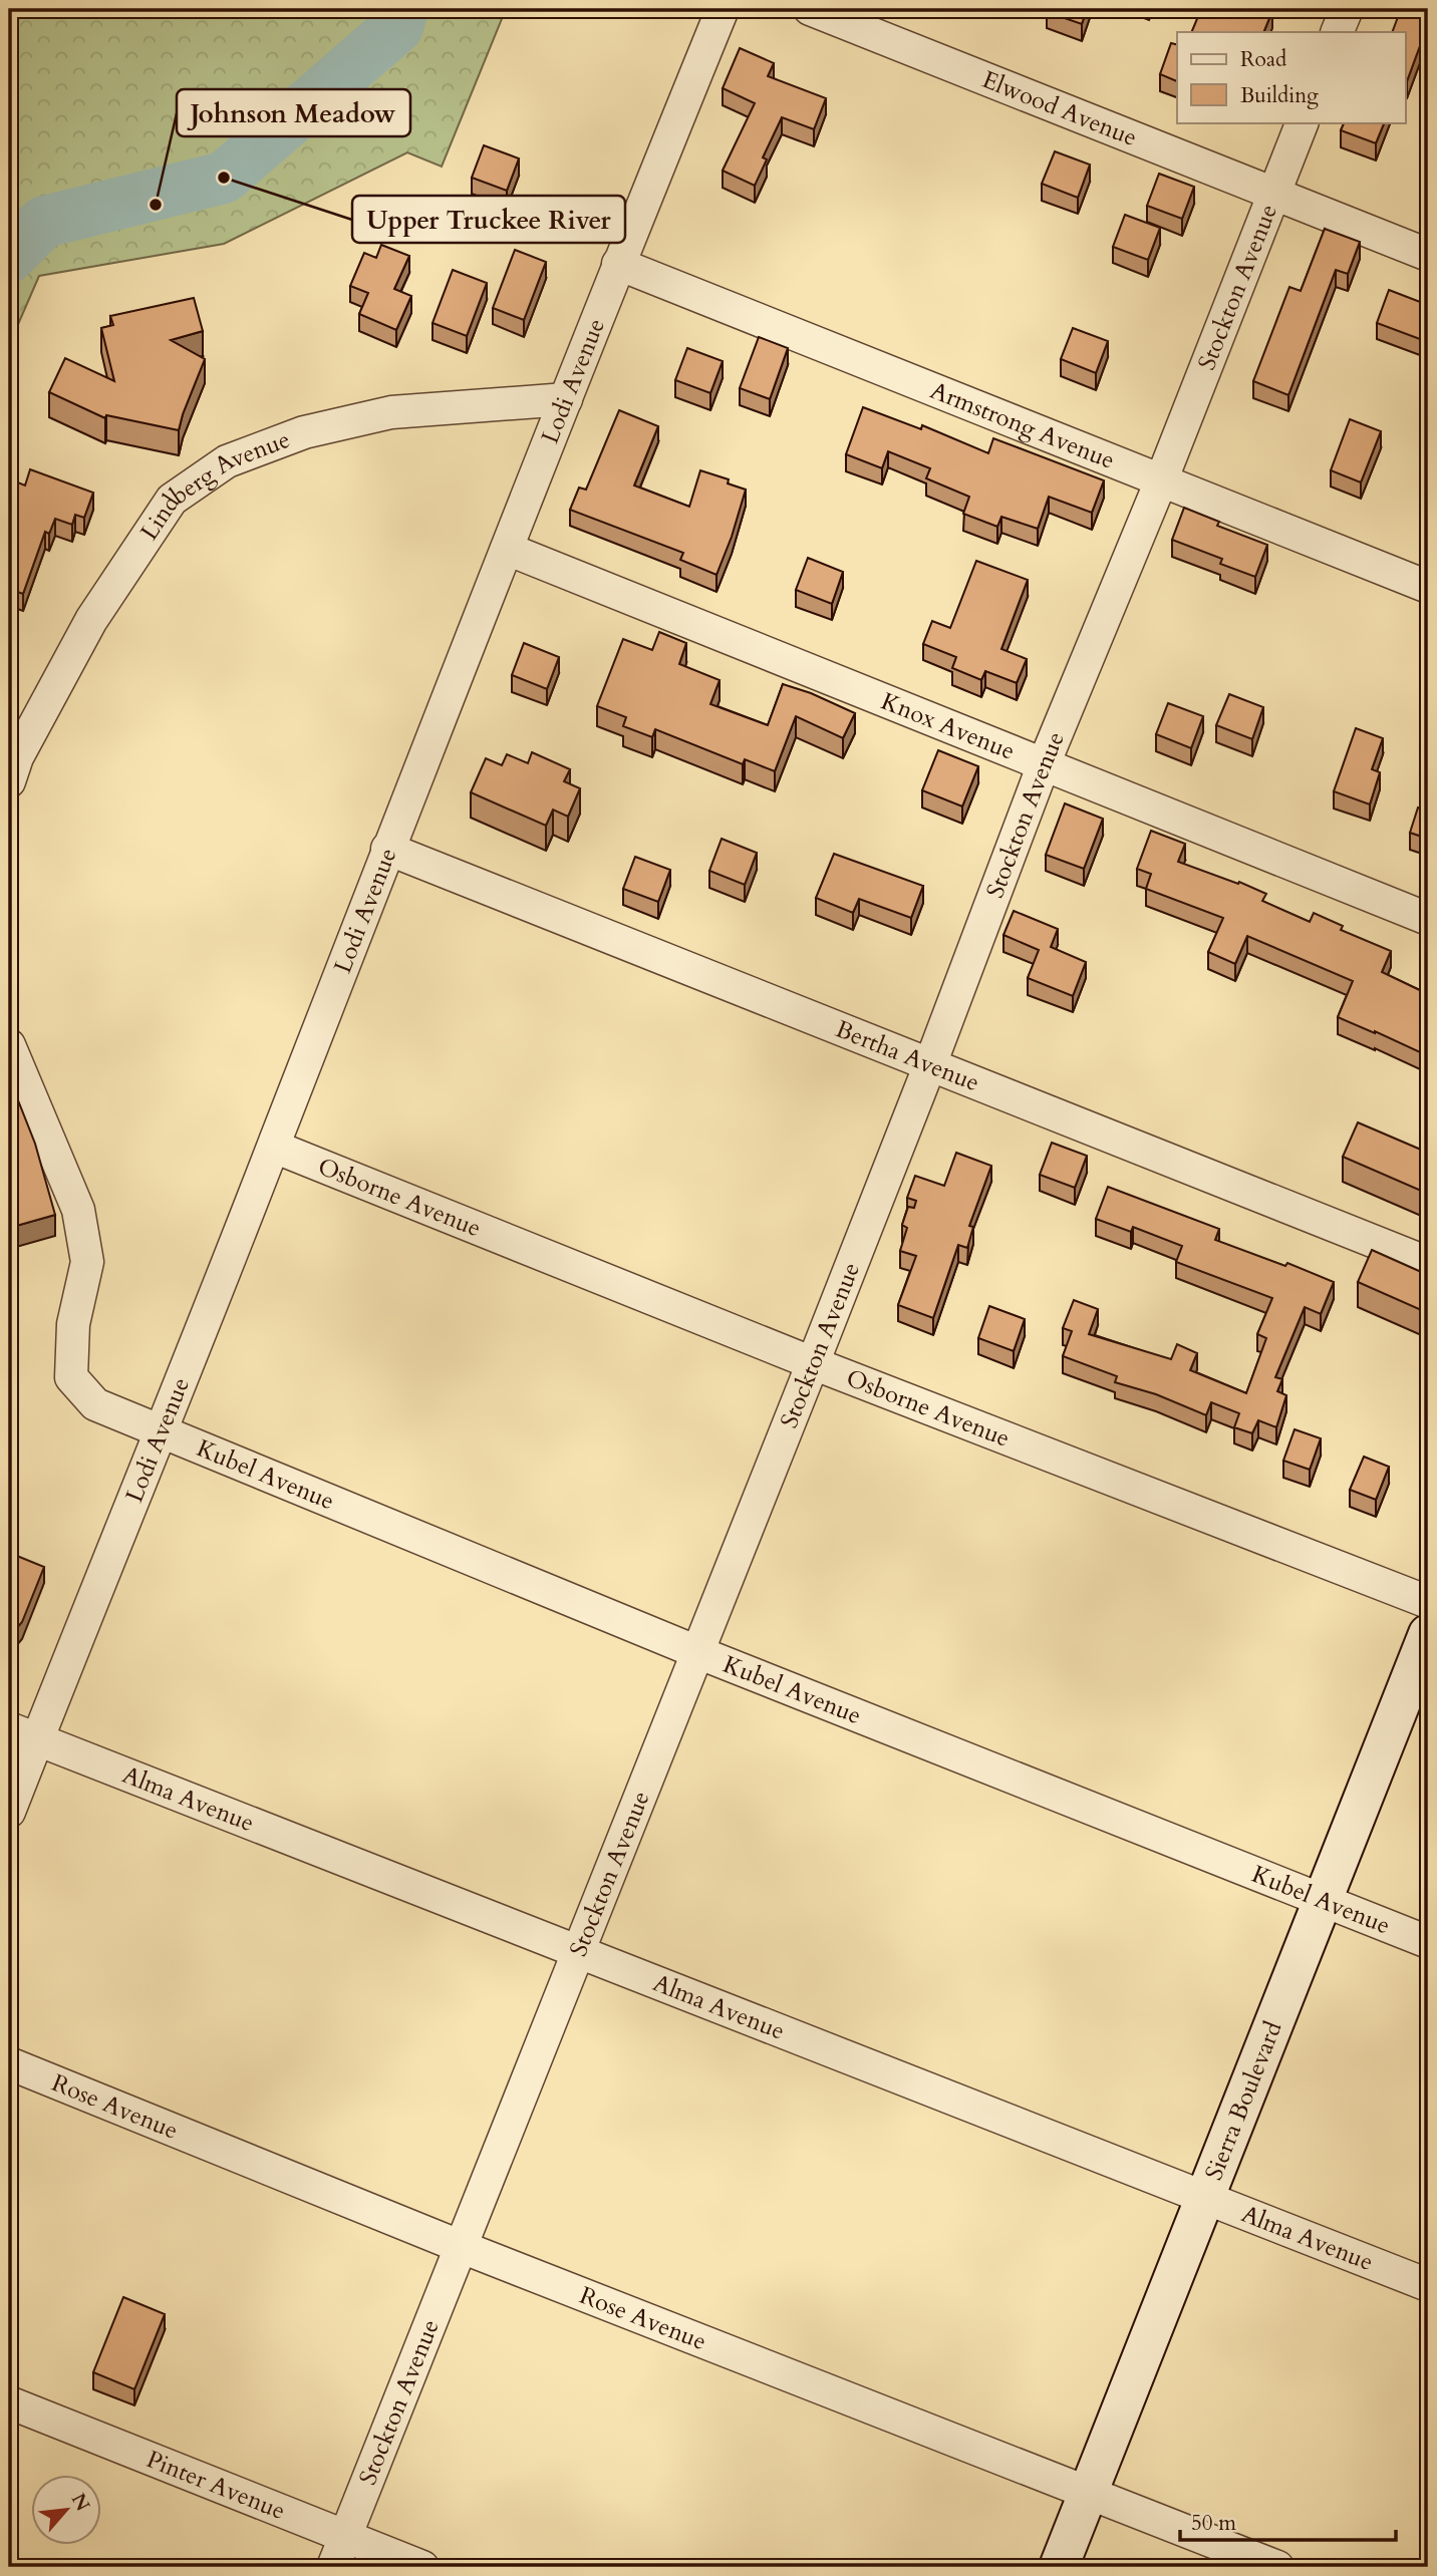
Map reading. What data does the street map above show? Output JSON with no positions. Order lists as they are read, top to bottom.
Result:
{
  "streets": {
    "street": [
      "Elwood Avenue",
      "Stockton Avenue",
      "Lodi Avenue",
      "Armstrong Avenue",
      "Lindberg Avenue",
      "Knox Avenue",
      "Bertha Avenue",
      "Osborne Avenue",
      "Kubel Avenue",
      "Alma Avenue",
      "Sierra Boulevard",
      "Rose Avenue",
      "Pinter Avenue"
    ]
  },
  "crossings": [
    ["Elwood Avenue", "Stockton Avenue"],
    ["Stockton Avenue", "Armstrong Avenue"],
    ["Stockton Avenue", "Knox Avenue"],
    ["Stockton Avenue", "Bertha Avenue"],
    ["Stockton Avenue", "Osborne Avenue"],
    ["Stockton Avenue", "Kubel Avenue"],
    ["Stockton Avenue", "Alma Avenue"],
    ["Stockton Avenue", "Rose Avenue"],
    ["Stockton Avenue", "Pinter Avenue"],
    ["Lodi Avenue", "Armstrong Avenue"],
    ["Lodi Avenue", "Lindberg Avenue"],
    ["Lodi Avenue", "Knox Avenue"],
    ["Lodi Avenue", "Bertha Avenue"],
    ["Lodi Avenue", "Osborne Avenue"],
    ["Lodi Avenue", "Kubel Avenue"],
    ["Lodi Avenue", "Alma Avenue"],
    ["Kubel Avenue", "Sierra Boulevard"],
    ["Alma Avenue", "Sierra Boulevard"],
    ["Sierra Boulevard", "Rose Avenue"]
  ],
  "places": ["Upper Truckee River", "Johnson Meadow"],
  "legend": ["Road", "Building"],
  "scale_bar": "50 m",
  "north": "top right"
}
